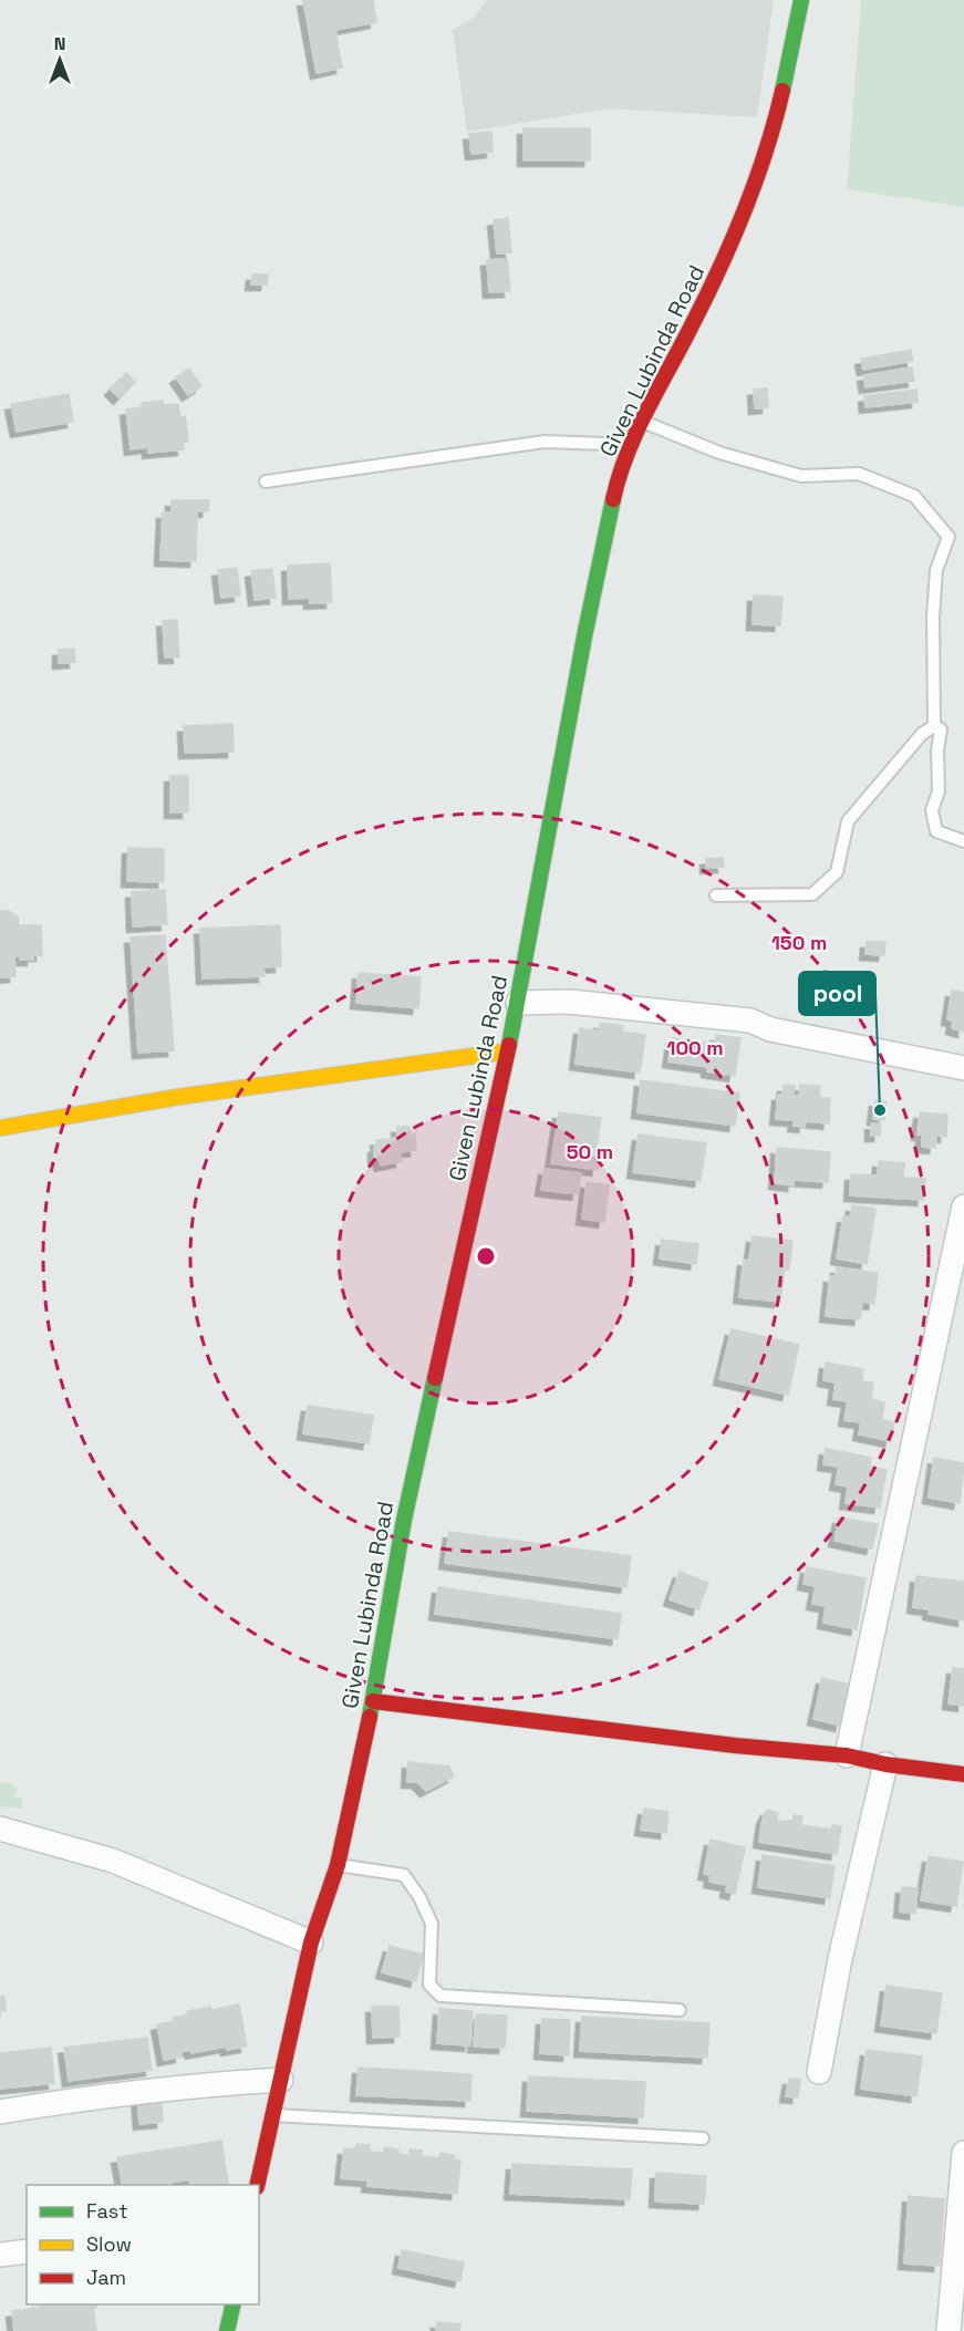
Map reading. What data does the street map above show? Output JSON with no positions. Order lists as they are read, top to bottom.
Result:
{
  "streets": {
    "street": ["Given Lubinda Road"]
  },
  "places": ["pool"],
  "legend": ["Fast", "Slow", "Jam"],
  "north": "top",
  "rings": ["150 m", "100 m", "50 m"]
}
